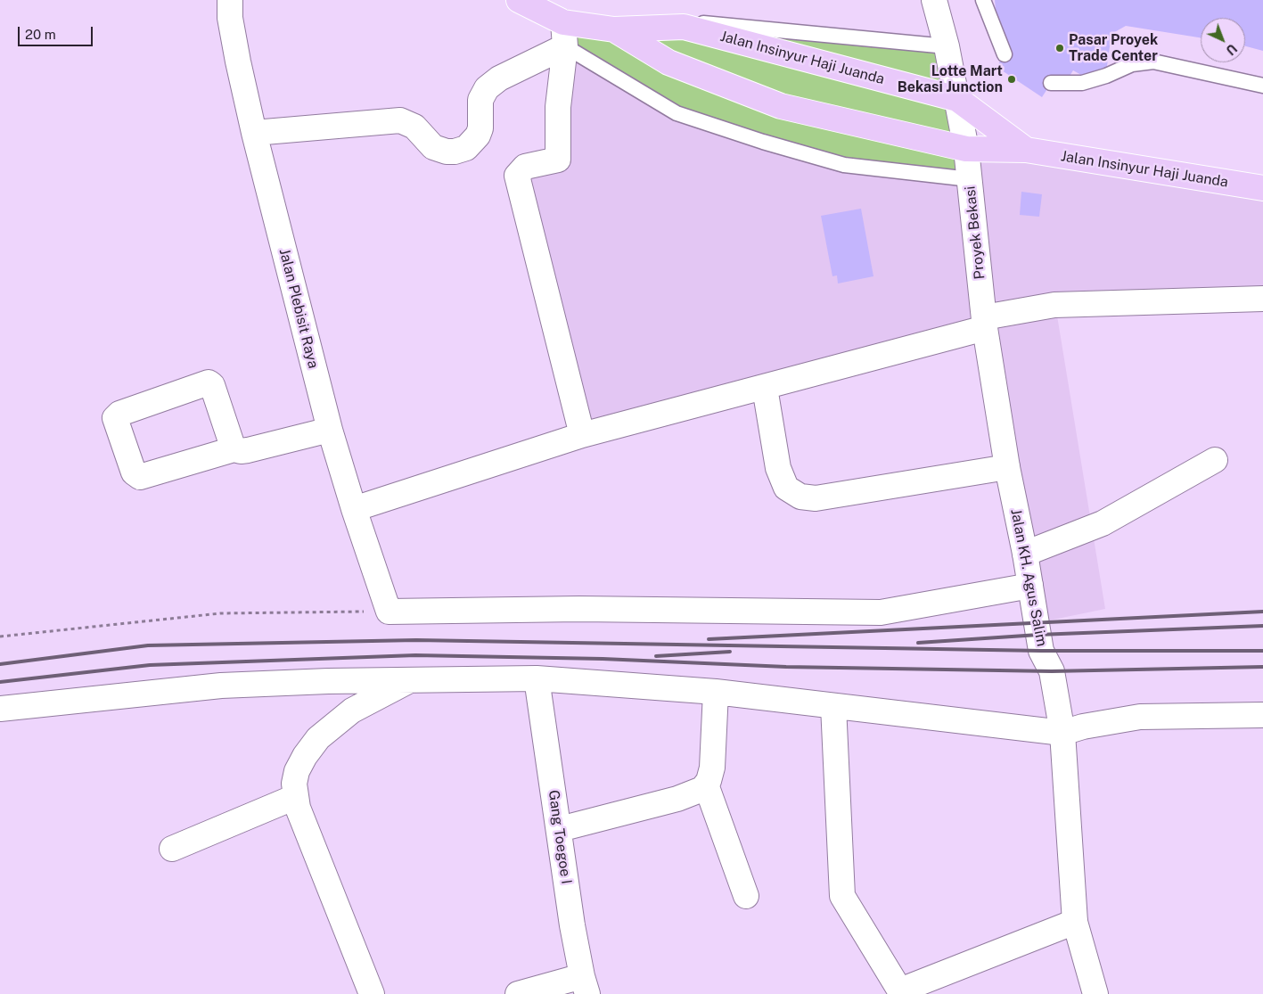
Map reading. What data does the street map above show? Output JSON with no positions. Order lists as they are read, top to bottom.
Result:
{
  "streets": {
    "main road": ["Jalan Insinyur Haji Juanda"],
    "street": [
      "Proyek Bekasi",
      "Jalan Plebisit Raya",
      "Jalan KH. Agus Salim",
      "Gang Toegoe I"
    ]
  },
  "crossings": [
    ["Jalan Insinyur Haji Juanda", "Proyek Bekasi"],
    ["Proyek Bekasi", "Jalan KH. Agus Salim"]
  ],
  "places": ["Pasar Proyek Trade Center", "Lotte Mart Bekasi Junction"],
  "scale_bar": "20 m",
  "north": "bottom right"
}
